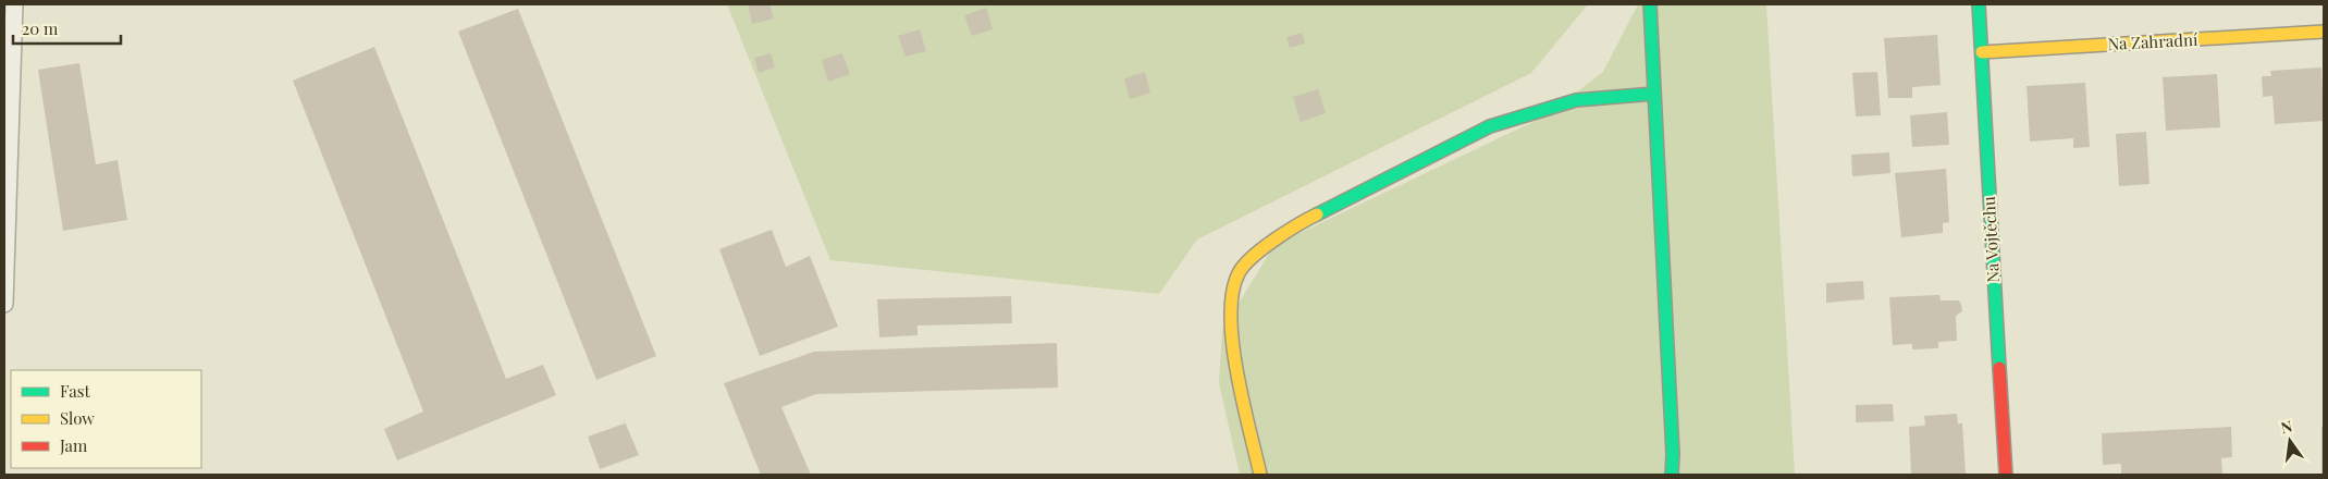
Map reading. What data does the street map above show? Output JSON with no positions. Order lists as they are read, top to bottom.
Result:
{
  "streets": {
    "street": ["Na Zahradní", "Na Vojtěchu"]
  },
  "crossings": [
    ["Na Zahradní", "Na Vojtěchu"]
  ],
  "legend": ["Fast", "Slow", "Jam"],
  "scale_bar": "20 m",
  "north": "top"
}
